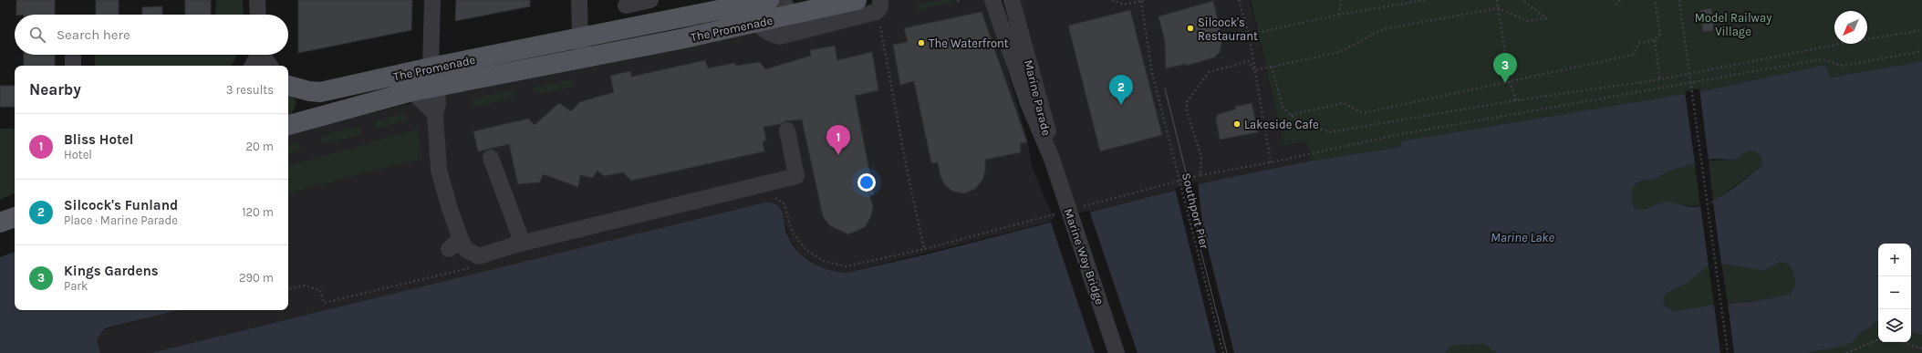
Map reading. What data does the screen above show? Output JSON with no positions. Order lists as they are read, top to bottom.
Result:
{
  "streets": {
    "main road": ["The Promenade"],
    "street": ["Marine Parade", "Marine Way Bridge"],
    "path": ["Southport Pier"]
  },
  "crossings": [
    ["Marine Parade", "Marine Way Bridge"]
  ],
  "water": ["Marine Lake"],
  "parks": ["Model Railway Village"],
  "places": ["Silcock's Restaurant", "The Waterfront", "Lakeside Cafe"],
  "north": "bottom left",
  "page": {
    "search": "Search here",
    "pins": ["3", "2", "1"],
    "heading": ["Nearby", "3 results"],
    "list": [
      {
        "mark": "1",
        "name": "Bliss Hotel",
        "note": "Hotel",
        "value": "20 m"
      },
      {
        "mark": "2",
        "name": "Silcock's Funland",
        "note": "Place · Marine Parade",
        "value": "120 m"
      },
      {
        "mark": "3",
        "name": "Kings Gardens",
        "note": "Park",
        "value": "290 m"
      }
    ],
    "map_buttons": ["+", "−"]
  }
}
